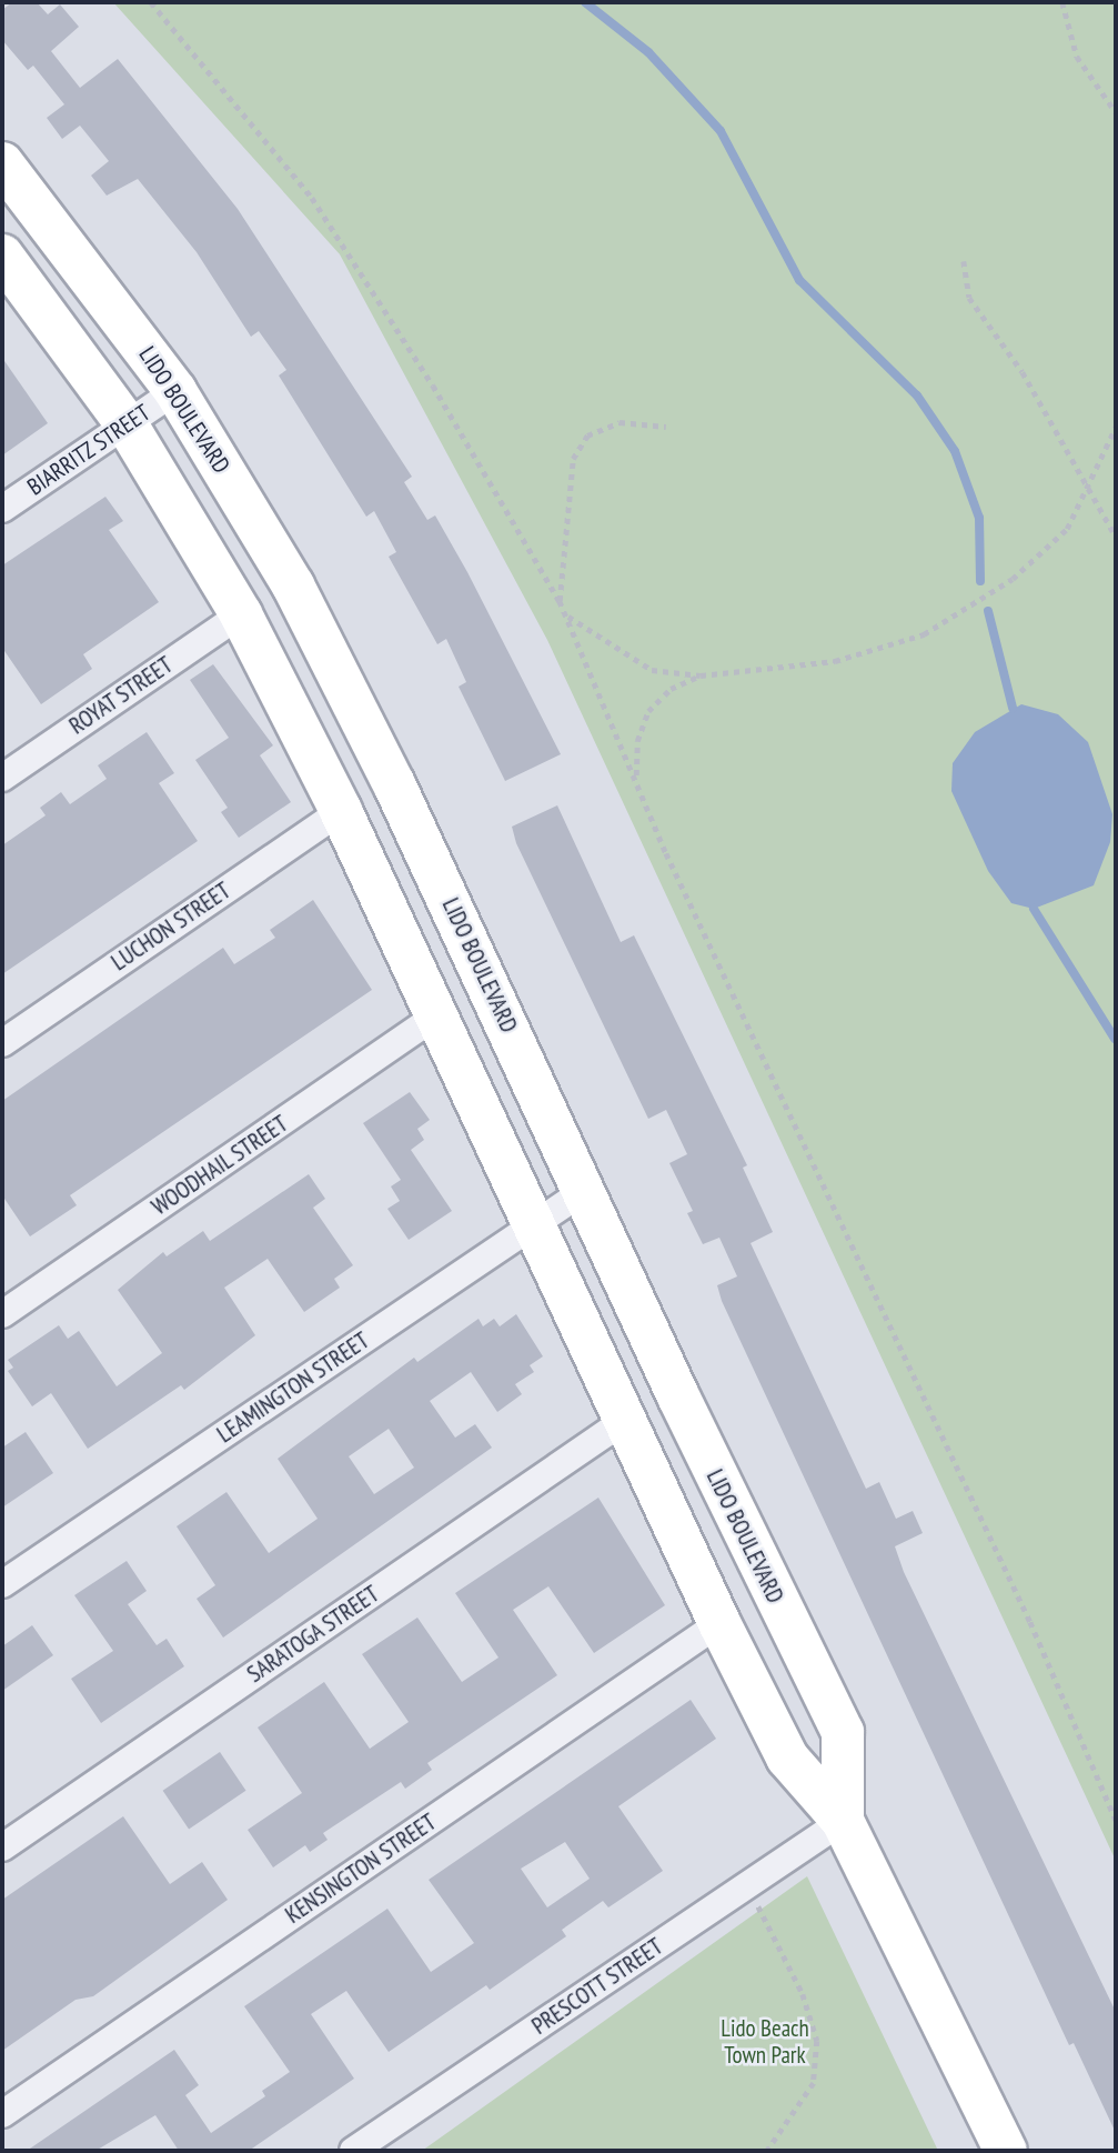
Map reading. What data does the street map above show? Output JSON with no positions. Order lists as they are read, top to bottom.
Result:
{
  "streets": {
    "highway": ["LIDO BOULEVARD"],
    "street": [
      "BIARRITZ STREET",
      "ROYAT STREET",
      "LUCHON STREET",
      "WOODHAIL STREET",
      "LEAMINGTON STREET",
      "SARATOGA STREET",
      "KENSINGTON STREET",
      "PRESCOTT STREET"
    ]
  },
  "crossings": [
    ["LIDO BOULEVARD", "BIARRITZ STREET"],
    ["LIDO BOULEVARD", "ROYAT STREET"],
    ["LIDO BOULEVARD", "LUCHON STREET"],
    ["LIDO BOULEVARD", "WOODHAIL STREET"],
    ["LIDO BOULEVARD", "LEAMINGTON STREET"],
    ["LIDO BOULEVARD", "SARATOGA STREET"],
    ["LIDO BOULEVARD", "KENSINGTON STREET"],
    ["LIDO BOULEVARD", "PRESCOTT STREET"]
  ],
  "parks": ["Lido Beach Town Park"]
}
